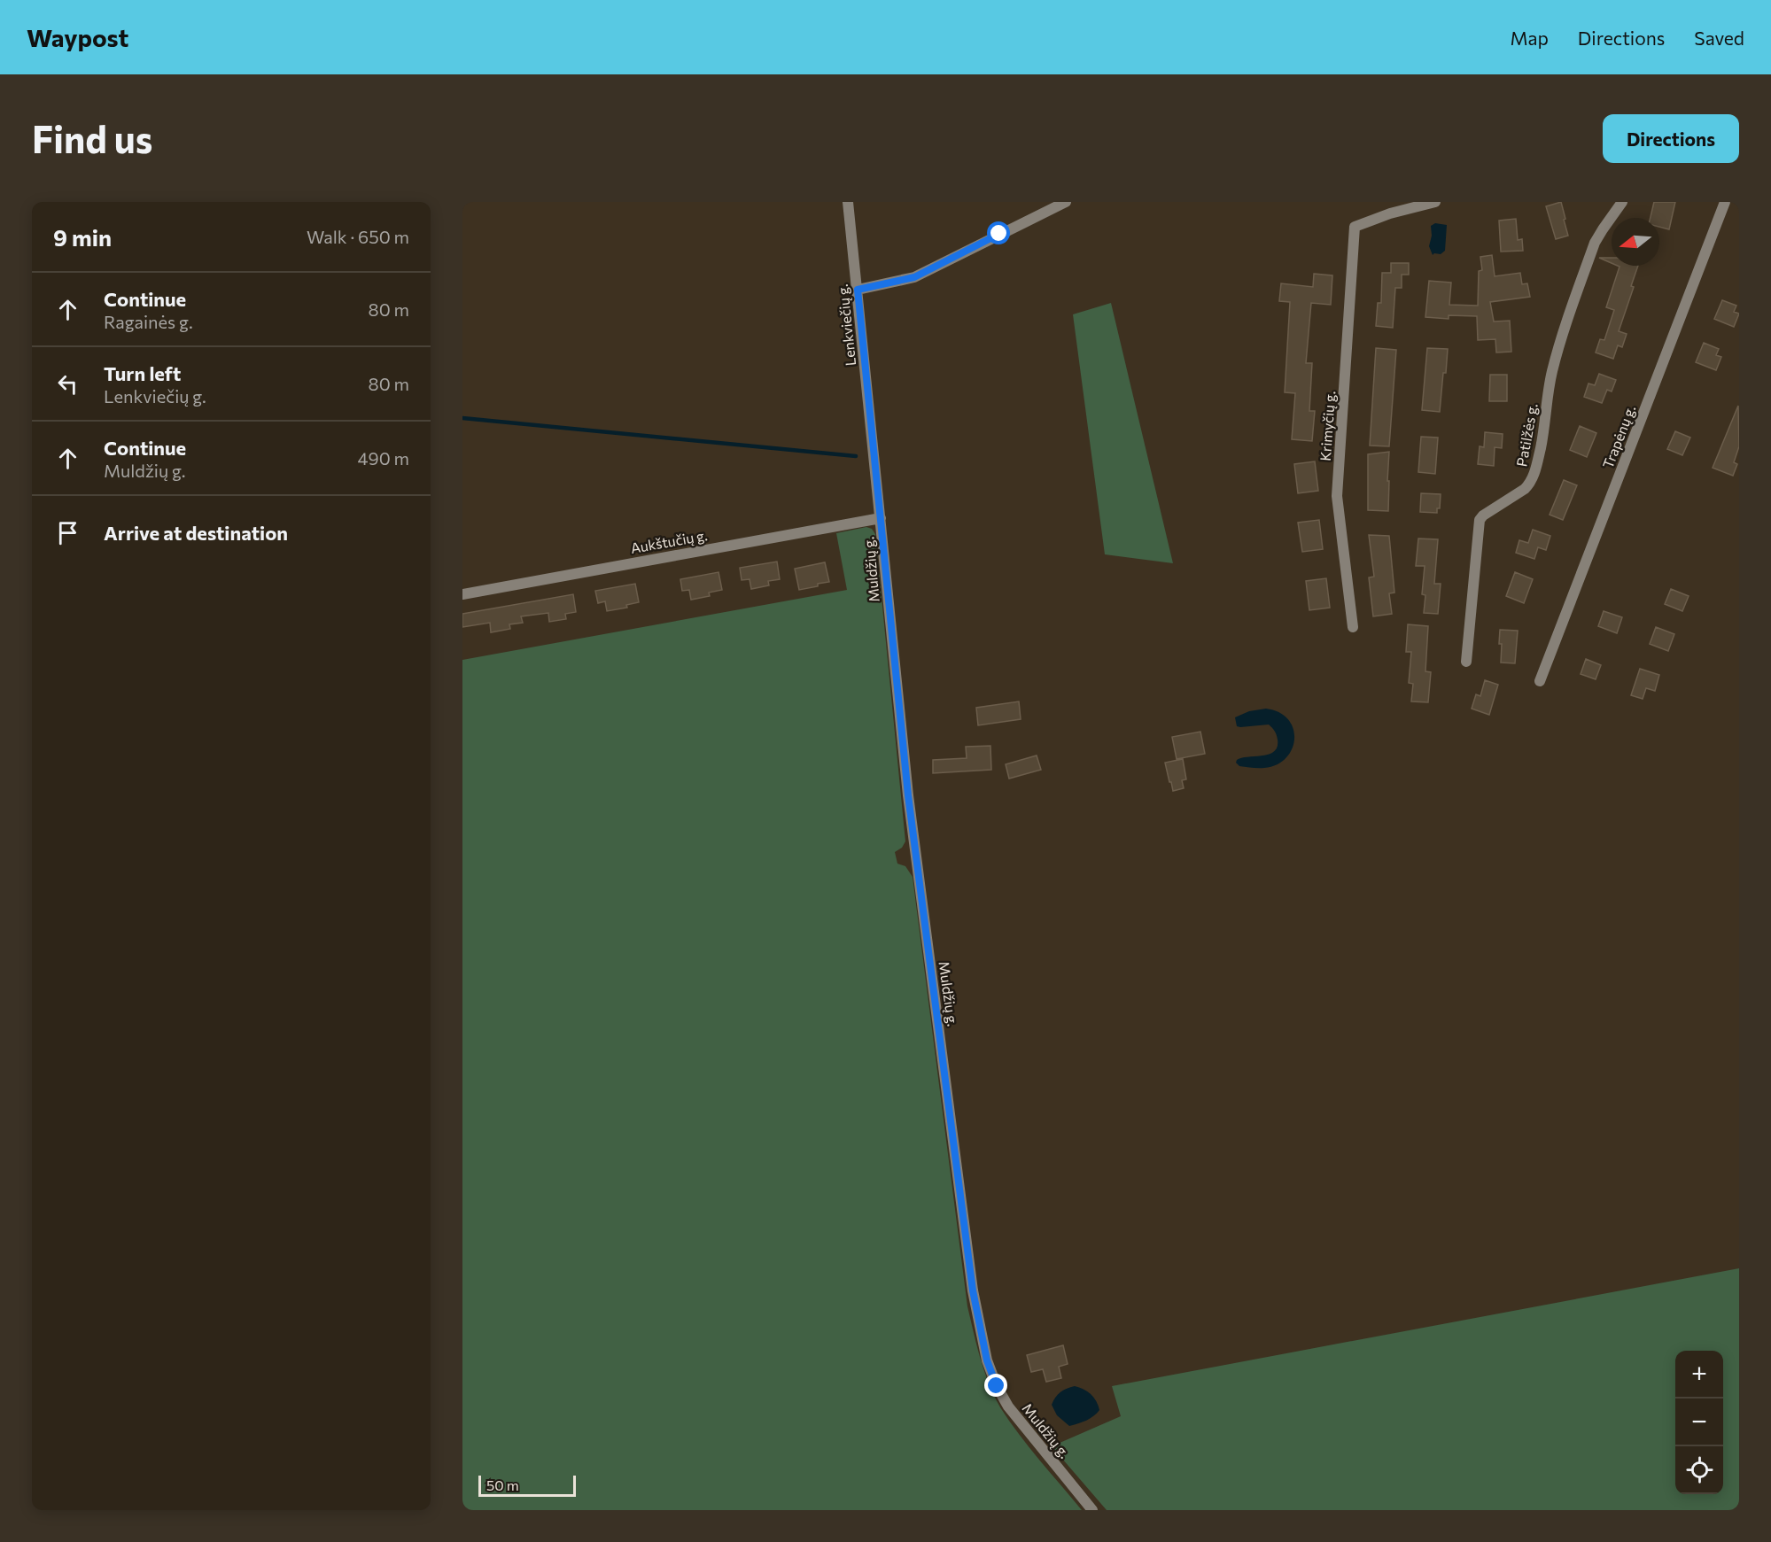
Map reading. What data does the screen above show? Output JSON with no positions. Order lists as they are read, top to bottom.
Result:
{
  "streets": {
    "street": [
      "Lenkviečių g.",
      "Krimyčių g.",
      "Patilžės g.",
      "Trapėnų g.",
      "Aukštučių g.",
      "Muldžių g."
    ]
  },
  "crossings": [
    ["Lenkviečių g.", "Muldžių g."],
    ["Aukštučių g.", "Muldžių g."]
  ],
  "scale_bar": "50 m",
  "north": "left",
  "page": {
    "header": "Waypost",
    "nav": ["Map", "Directions", "Saved"],
    "buttons": "Directions",
    "title": "Find us",
    "heading": ["9 min", "Walk · 650 m"],
    "list": [
      ["Continue", "Ragainės g.", "80 m"],
      ["Turn left", "Lenkviečių g.", "80 m"],
      ["Continue", "Muldžių g.", "490 m"],
      "Arrive at destination"
    ],
    "map_buttons": ["+", "−"],
    "scale": "50 m"
  }
}
